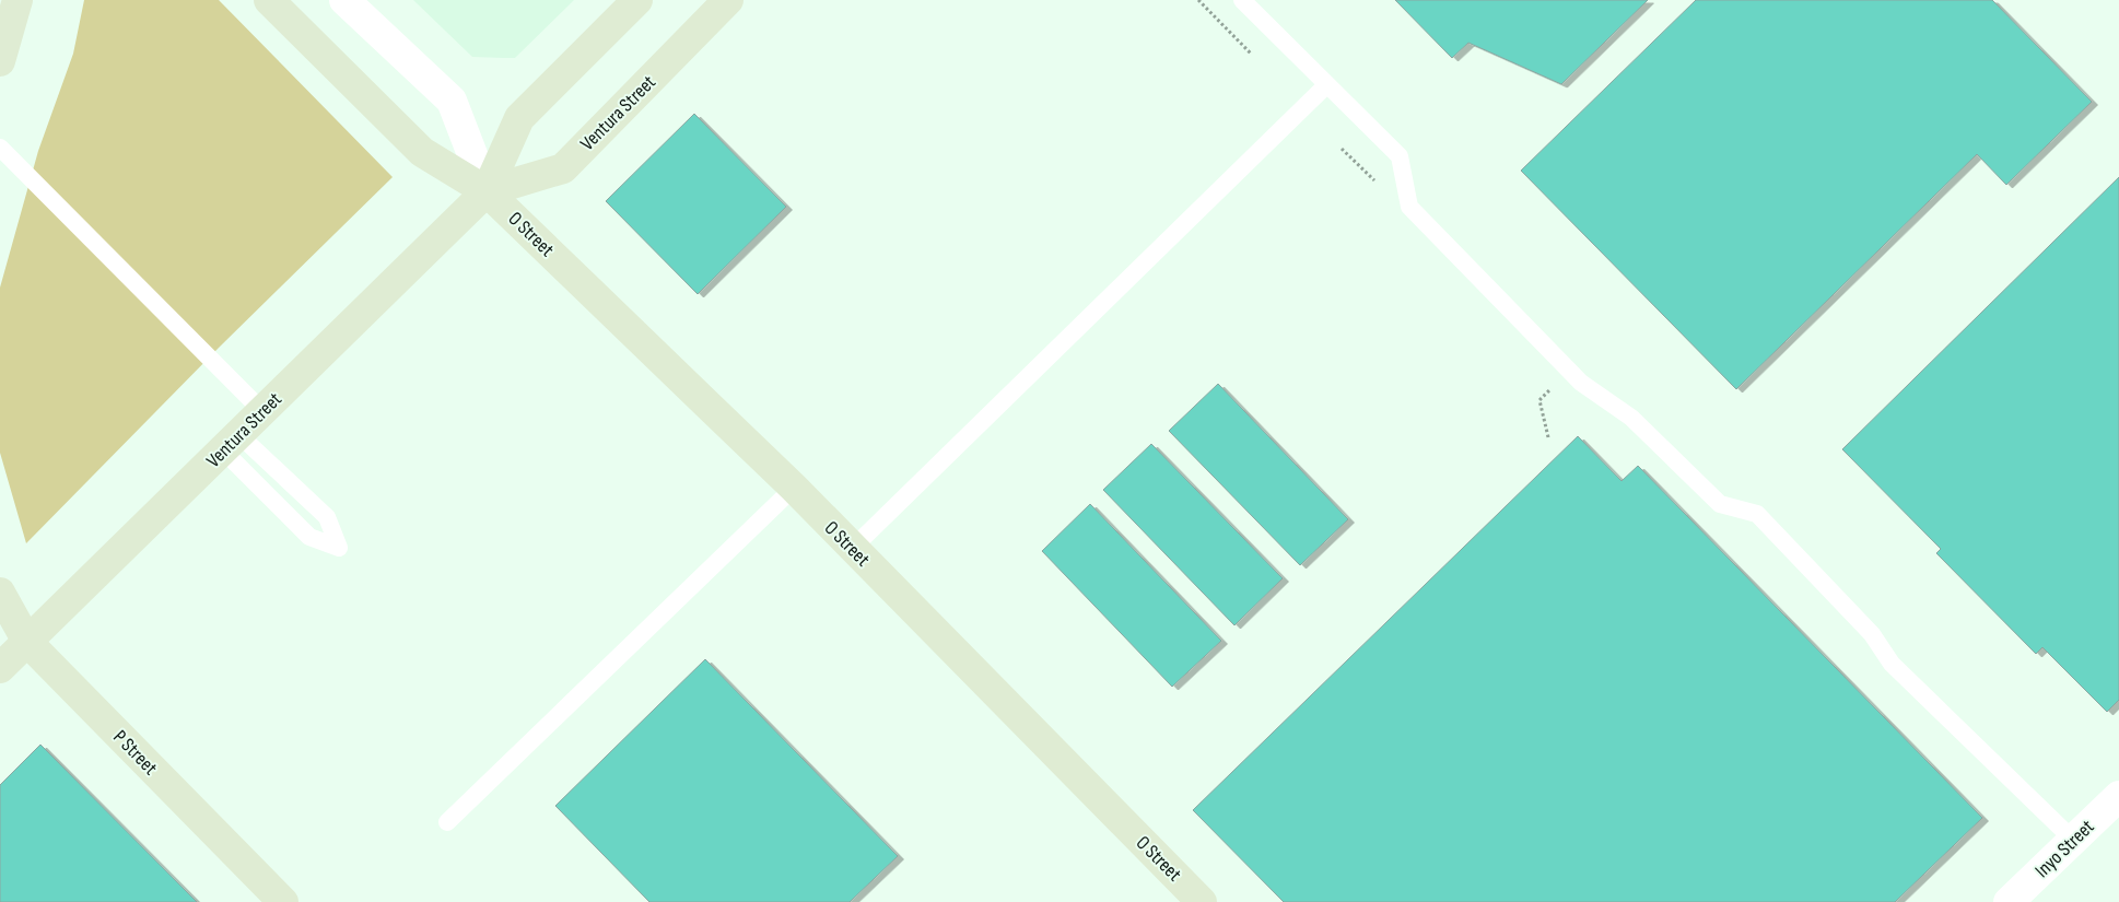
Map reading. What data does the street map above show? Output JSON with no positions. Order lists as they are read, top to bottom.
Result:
{
  "streets": {
    "main road": ["Ventura Street", "O Street", "P Street"],
    "street": ["Inyo Street"]
  },
  "crossings": [
    ["Ventura Street", "O Street"],
    ["Ventura Street", "P Street"]
  ]
}
